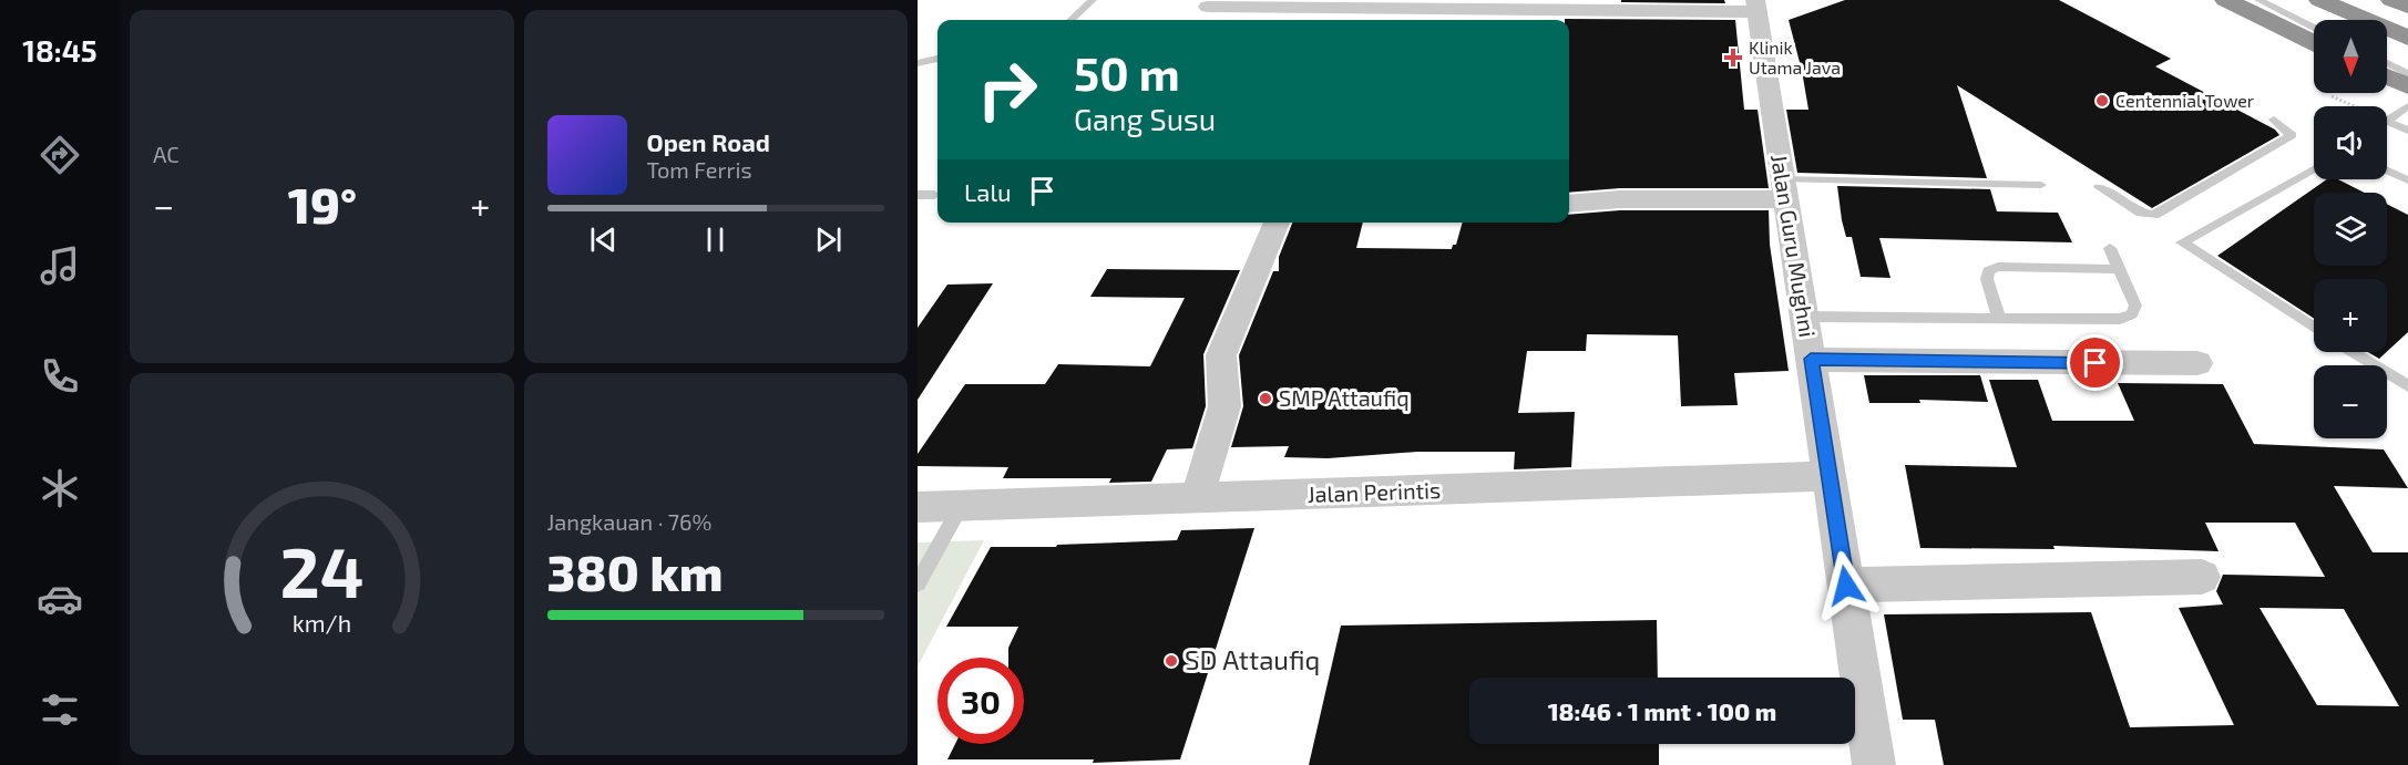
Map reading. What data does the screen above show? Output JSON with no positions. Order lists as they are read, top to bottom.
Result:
{
  "streets": {
    "street": ["Jalan Guru Mughni", "Jalan Perintis"]
  },
  "crossings": [
    ["Jalan Guru Mughni", "Jalan Perintis"]
  ],
  "places": {
    "health": ["Klinik Utama Java"],
    "other": ["Centennial Tower", "SMP Attaufiq", "SD Attaufiq"]
  },
  "north": "bottom",
  "page": {
    "tabs": "18:45",
    "tile": [
      "AC",
      ["Jangkauan · 76%", "380 km"]
    ],
    "map_buttons": ["+", "−"],
    "turn": ["50 m", "Gang Susu"],
    "song": ["Open Road", "Tom Ferris"],
    "then": "Lalu",
    "heat": ["−", "19°", "+"],
    "limit": "30",
    "trip": "18:46 · 1 mnt · 100 m",
    "gauge": ["24", "km/h"]
  }
}
